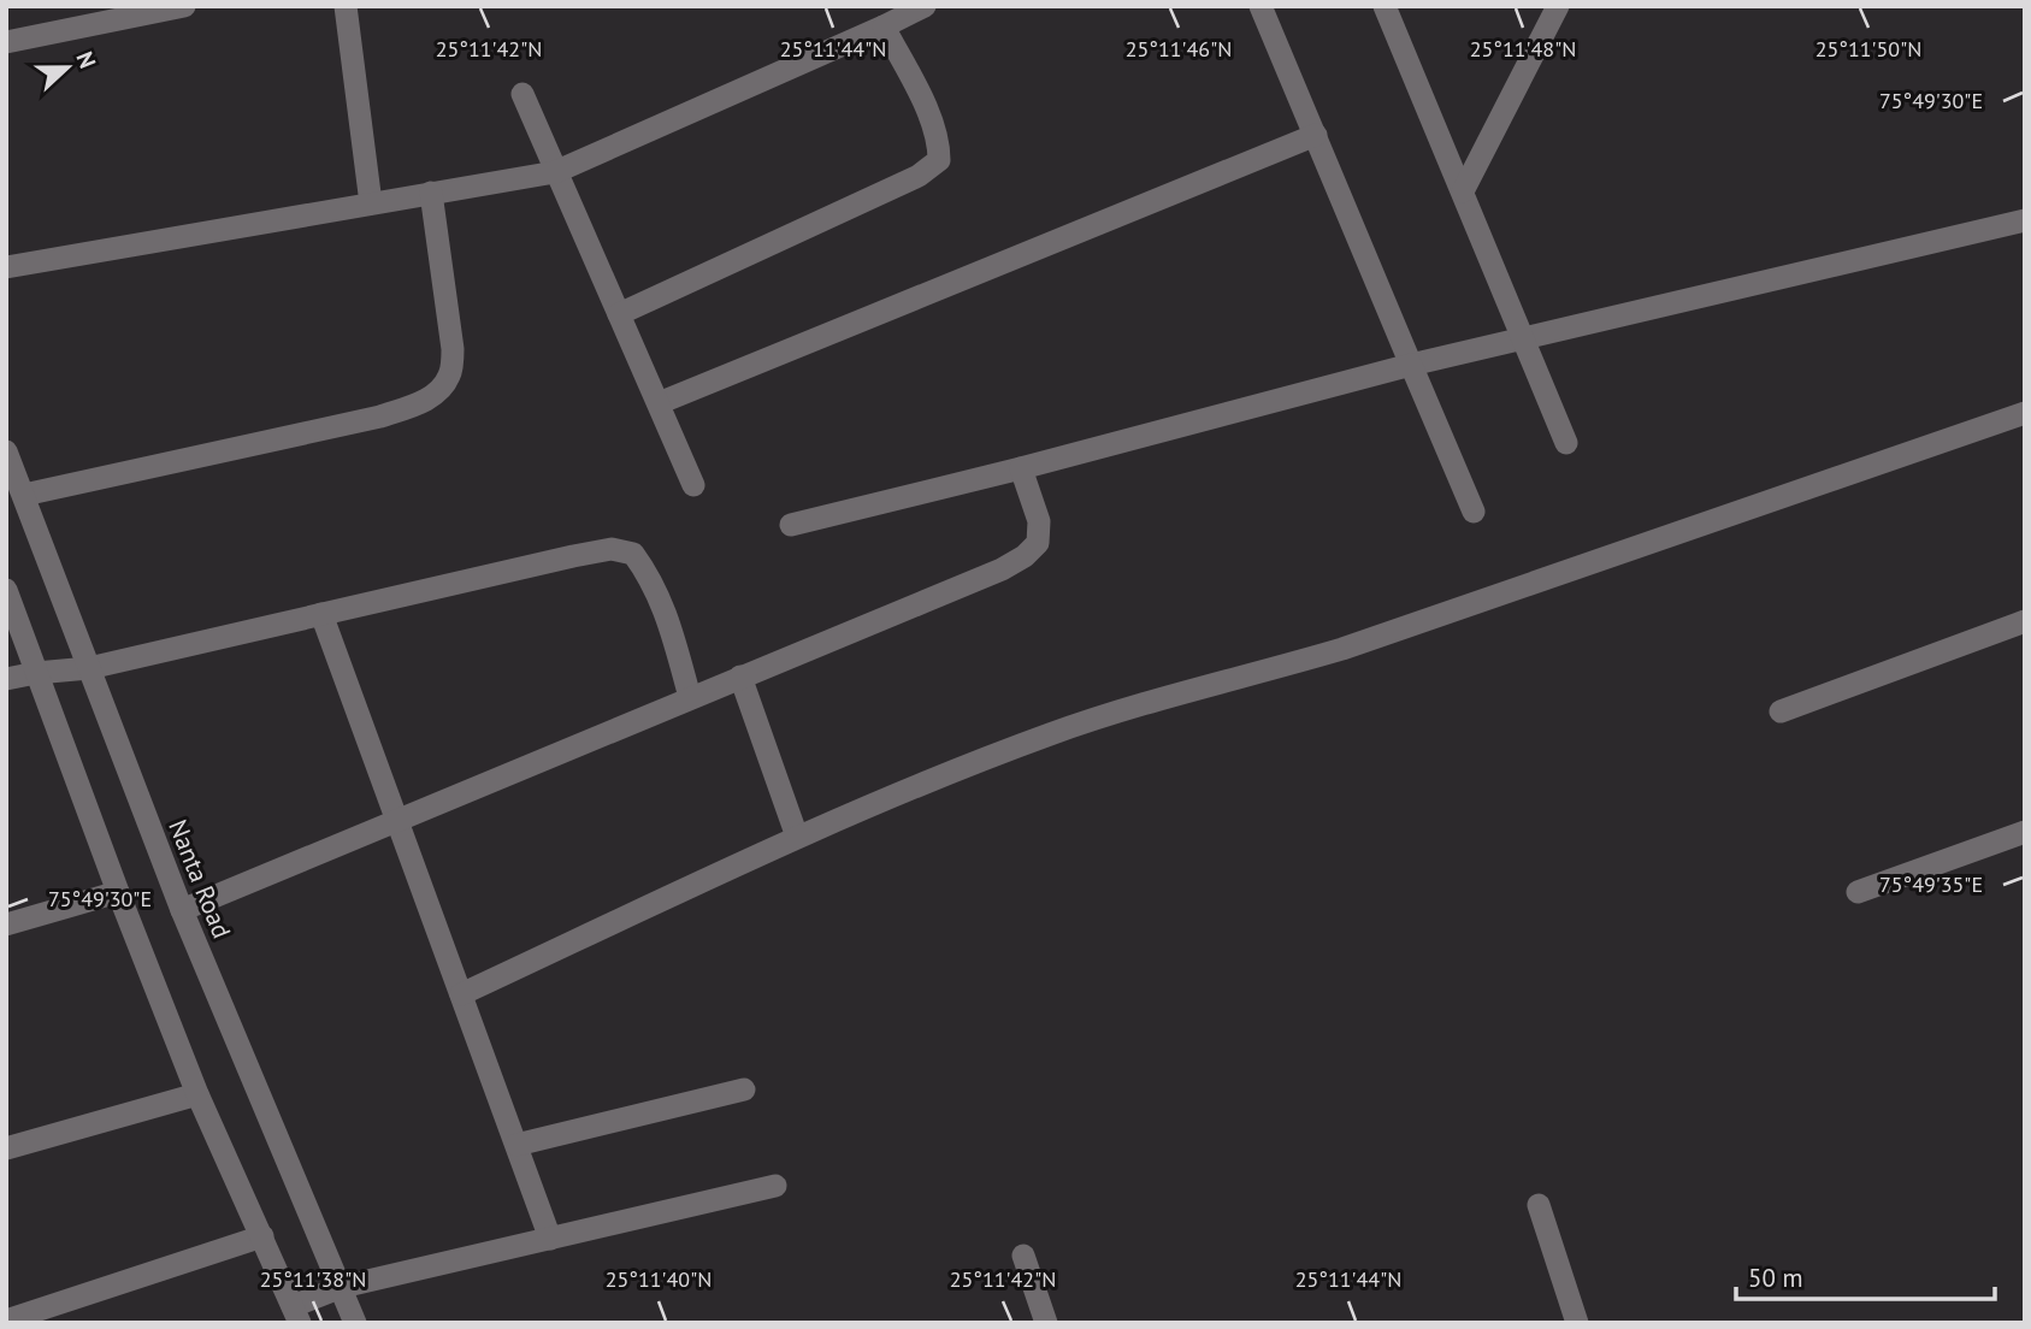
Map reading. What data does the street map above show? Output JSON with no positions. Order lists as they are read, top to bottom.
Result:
{
  "streets": {
    "street": ["Nanta Road"]
  },
  "scale_bar": "50 m",
  "north": "right",
  "coordinates": [
    "25°11'42\"N",
    "25°11'44\"N",
    "25°11'46\"N",
    "25°11'48\"N",
    "25°11'50\"N",
    "75°49'30\"E",
    "75°49'35\"E",
    "25°11'38\"N",
    "25°11'40\"N"
  ]
}
